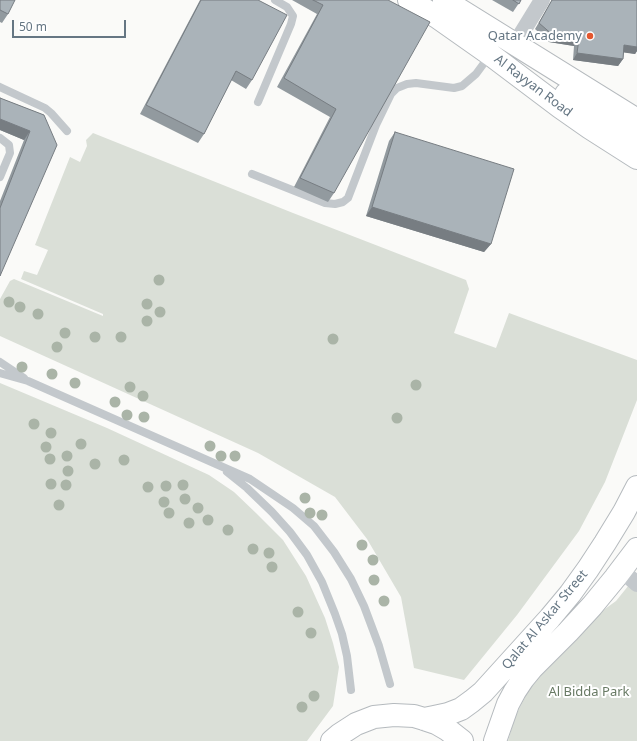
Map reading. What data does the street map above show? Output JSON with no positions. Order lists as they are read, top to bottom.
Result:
{
  "streets": {
    "main road": ["Al Rayyan Road", "Qalat Al Askar Street"]
  },
  "parks": ["Al Bidda Park"],
  "places": ["Qatar Academy"],
  "scale_bar": "50 m"
}
